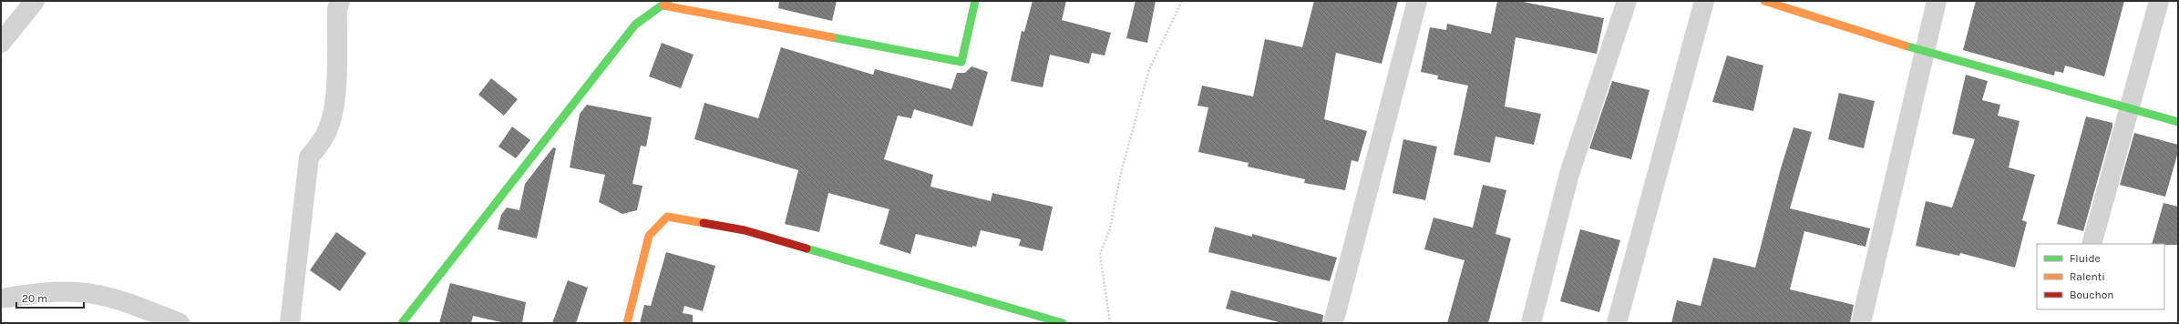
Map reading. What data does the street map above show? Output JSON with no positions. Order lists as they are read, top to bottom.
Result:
{
  "legend": ["Fluide", "Ralenti", "Bouchon"],
  "scale_bar": "20 m"
}
